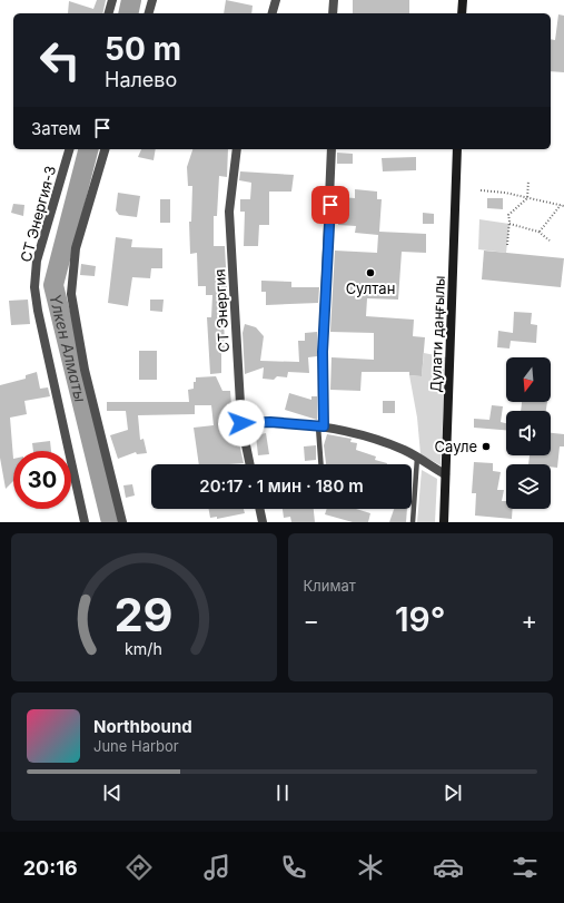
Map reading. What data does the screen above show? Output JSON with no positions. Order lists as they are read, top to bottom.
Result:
{
  "streets": {
    "main road": ["Дулати даңғылы"],
    "street": ["СТ Энергия-3", "СТ Энергия"]
  },
  "water": ["Үлкен Алматы"],
  "places": ["Султан", "Сауле"],
  "north": "bottom",
  "page": {
    "turn": ["50 m", "Налево"],
    "then": "Затем",
    "limit": "30",
    "trip": "20:17 · 1 мин · 180 m",
    "tile": "Климат",
    "heat": ["−", "19°", "+"],
    "song": ["Northbound", "June Harbor"],
    "tabs": "20:16",
    "gauge": ["29", "km/h"]
  }
}
